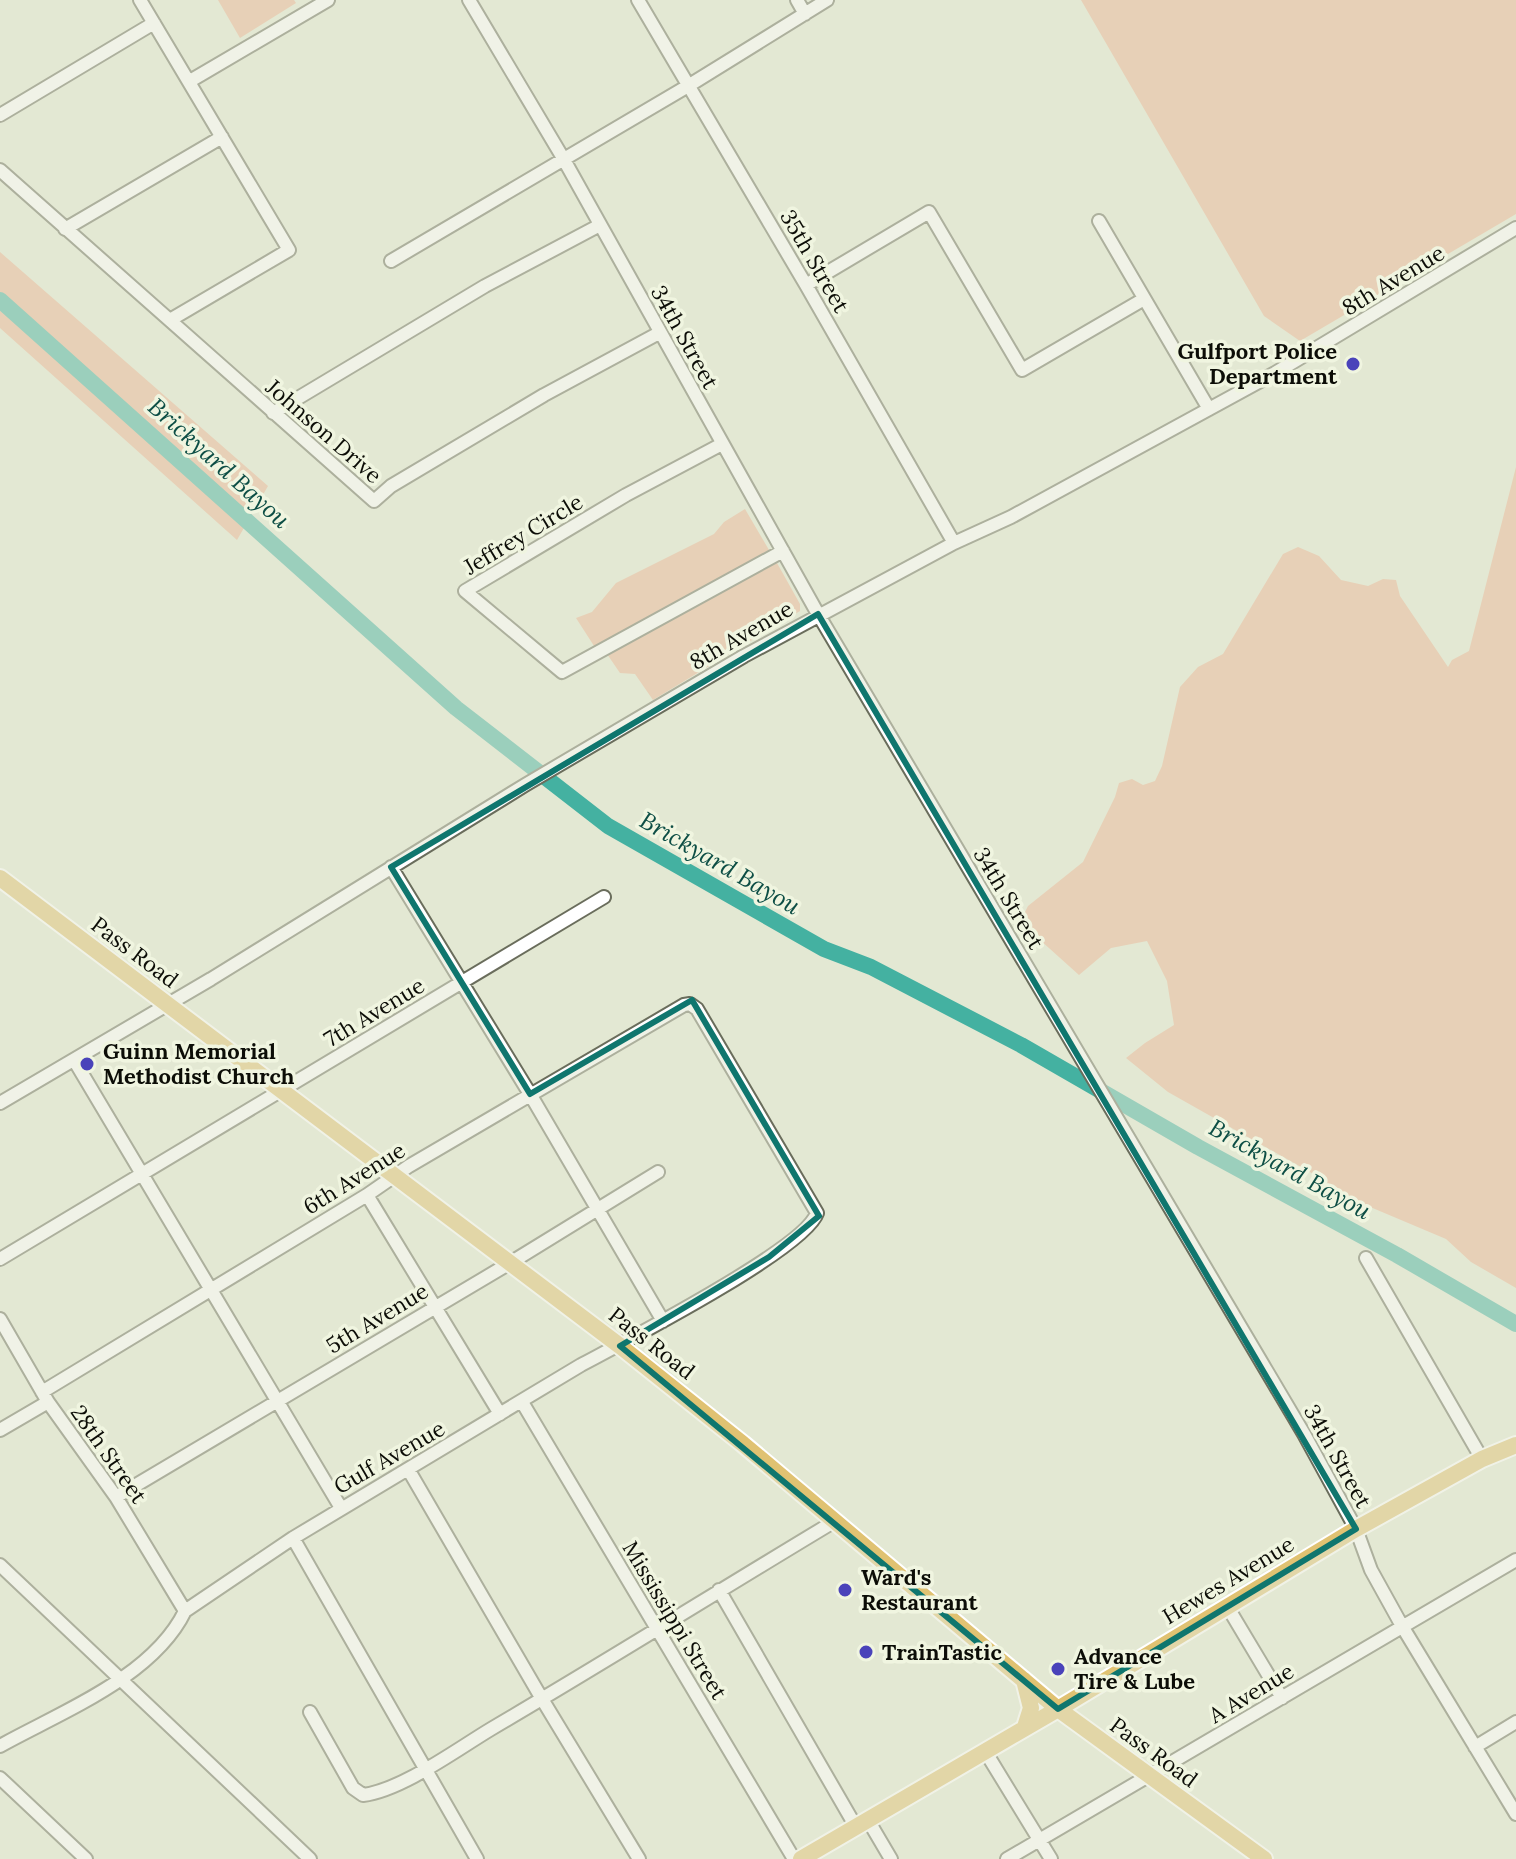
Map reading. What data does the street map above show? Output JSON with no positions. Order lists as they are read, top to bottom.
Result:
{
  "streets": {
    "main road": ["Pass Road", "Hewes Avenue"],
    "street": [
      "35th Street",
      "8th Avenue",
      "34th Street",
      "Johnson Drive",
      "Jeffrey Circle",
      "7th Avenue",
      "6th Avenue",
      "5th Avenue",
      "28th Street",
      "Gulf Avenue",
      "Mississippi Street",
      "A Avenue"
    ]
  },
  "crossings": [
    ["35th Street", "8th Avenue"],
    ["8th Avenue", "34th Street"],
    ["8th Avenue", "Pass Road"],
    ["34th Street", "Johnson Drive"],
    ["34th Street", "Jeffrey Circle"],
    ["34th Street", "Hewes Avenue"],
    ["34th Street", "A Avenue"],
    ["Pass Road", "7th Avenue"],
    ["Pass Road", "6th Avenue"],
    ["Pass Road", "5th Avenue"],
    ["Pass Road", "Gulf Avenue"],
    ["Pass Road", "Hewes Avenue"],
    ["Pass Road", "A Avenue"],
    ["6th Avenue", "28th Street"],
    ["6th Avenue", "Gulf Avenue"],
    ["5th Avenue", "28th Street"],
    ["28th Street", "Gulf Avenue"],
    ["Gulf Avenue", "Mississippi Street"]
  ],
  "water": ["Brickyard Bayou"],
  "places": [
    "Gulfport Police Department",
    "Guinn Memorial Methodist Church",
    "Ward's Restaurant",
    "TrainTastic",
    "Advance Tire & Lube"
  ]
}
